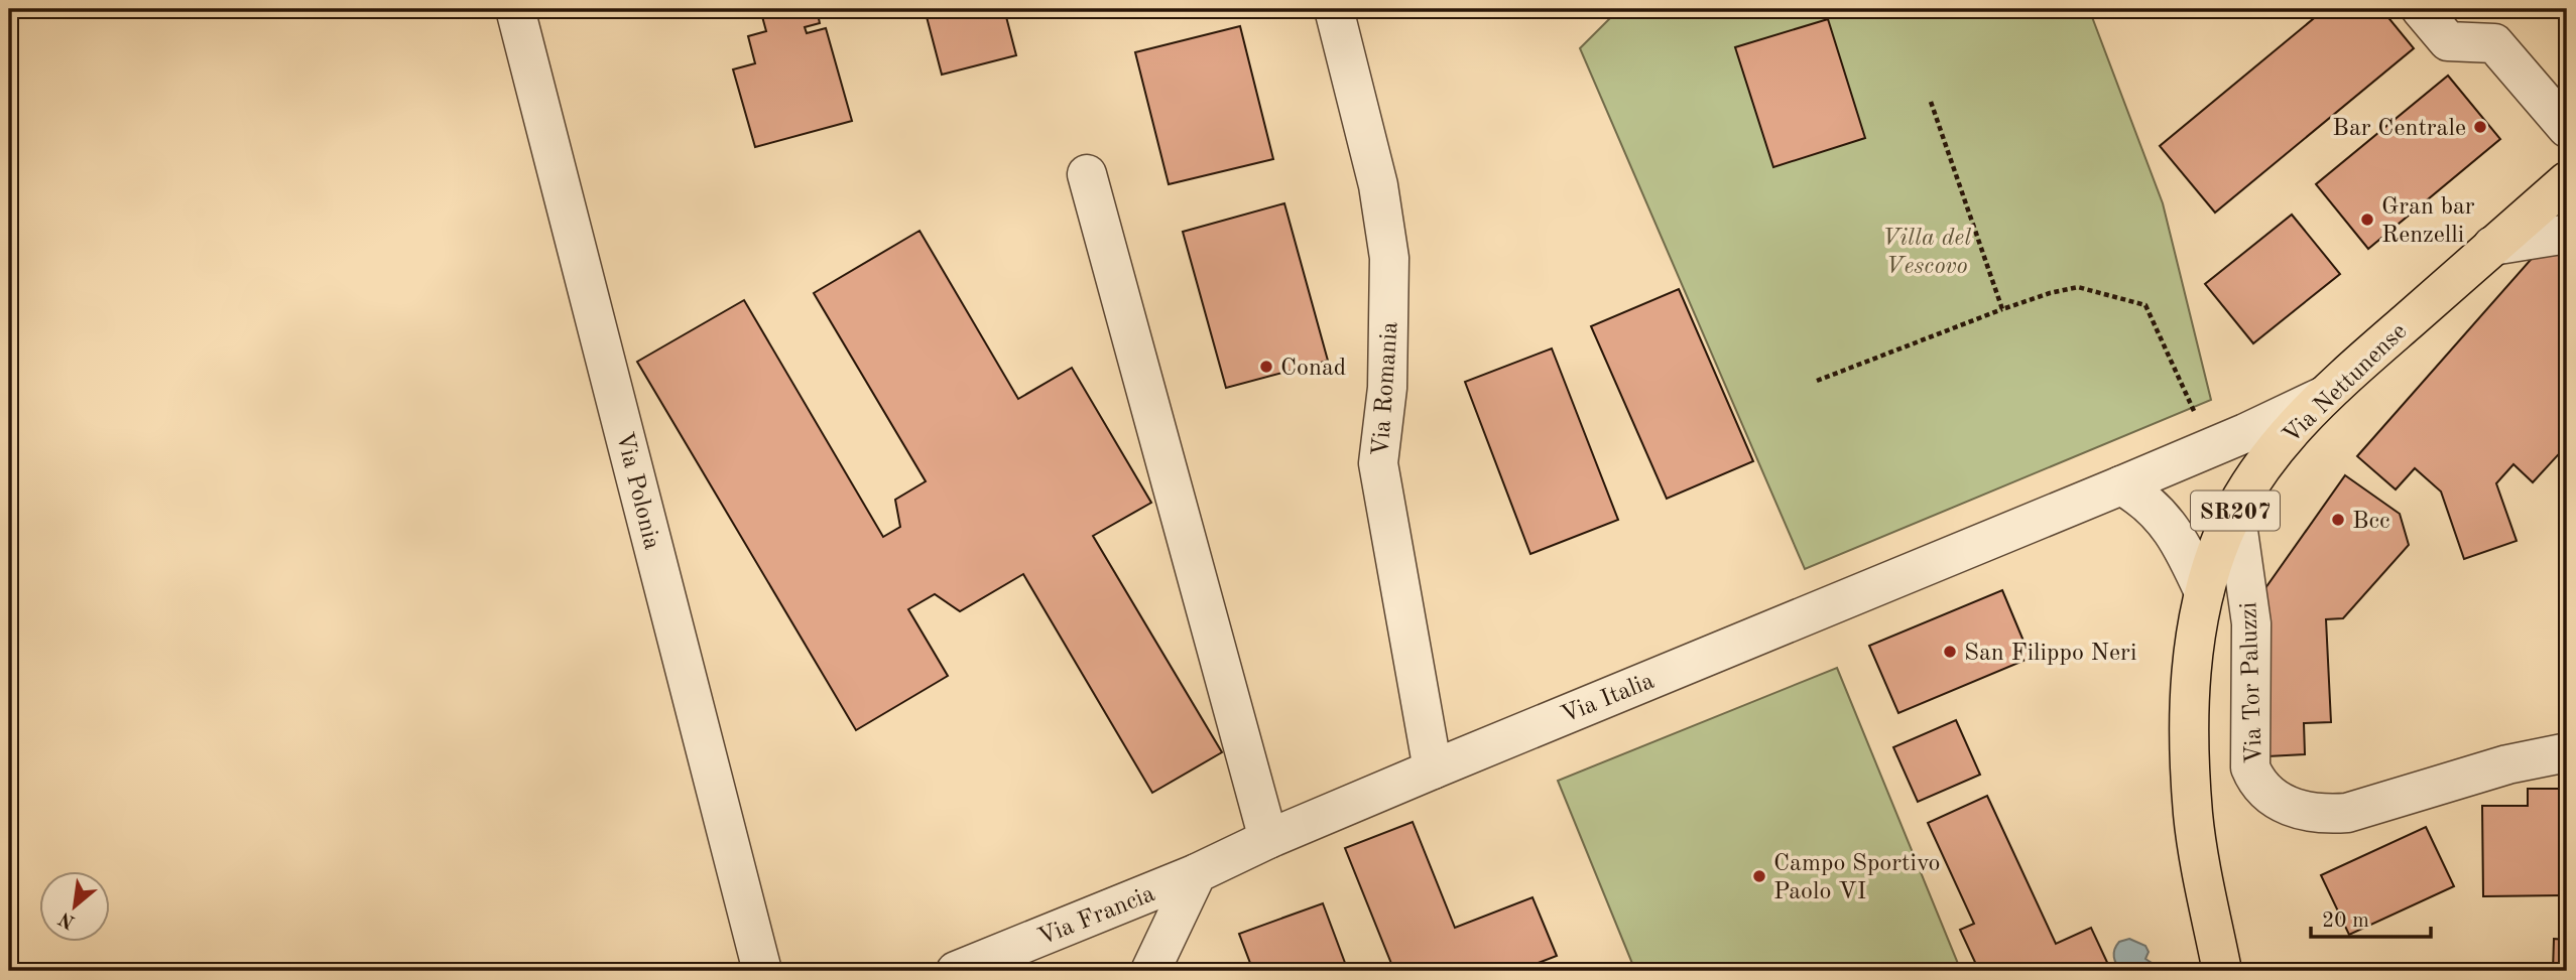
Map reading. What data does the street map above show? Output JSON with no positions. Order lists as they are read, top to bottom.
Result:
{
  "streets": {
    "main road": ["Via Nettunense", "SR207"],
    "street": [
      "Via Romania",
      "Via Polonia",
      "Via Tor Paluzzi",
      "Via Italia",
      "Via Francia"
    ]
  },
  "crossings": [
    ["Via Nettunense", "Via Tor Paluzzi"],
    ["Via Nettunense", "Via Italia"],
    ["Via Romania", "Via Italia"],
    ["Via Italia", "Via Francia"]
  ],
  "parks": ["Villa del Vescovo"],
  "places": [
    "Bar Centrale",
    "Gran bar Renzelli",
    "Conad",
    "Bcc",
    "San Filippo Neri",
    "Campo Sportivo Paolo VI"
  ],
  "scale_bar": "20 m",
  "north": "bottom left"
}
